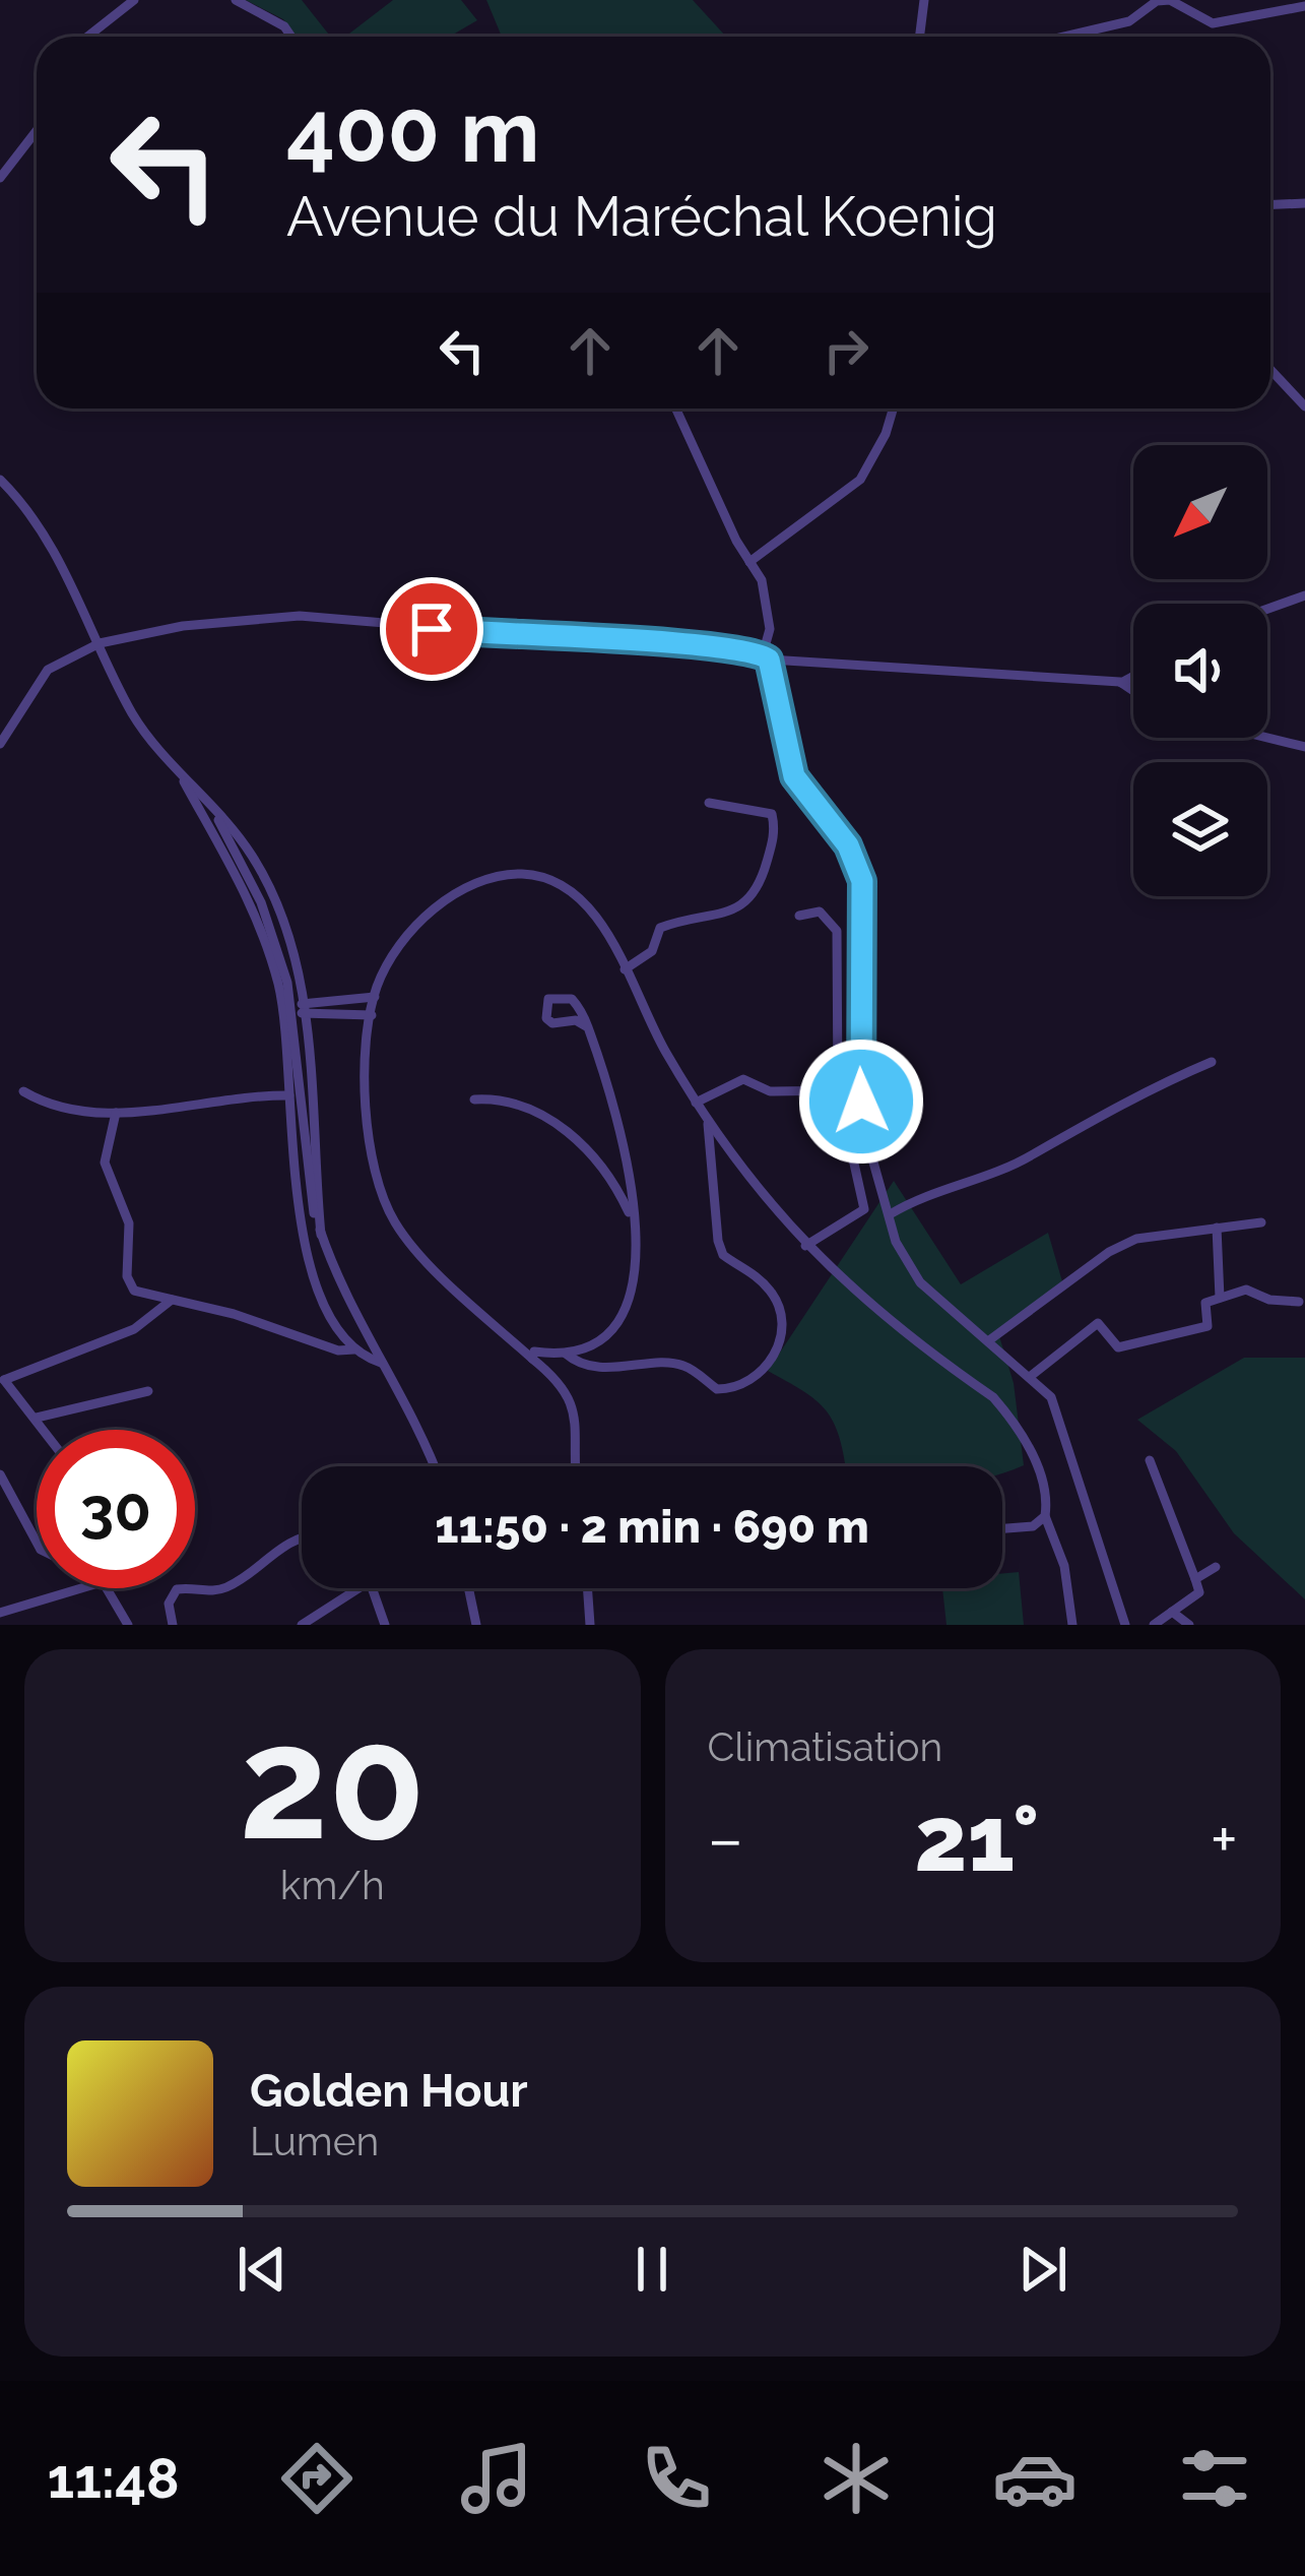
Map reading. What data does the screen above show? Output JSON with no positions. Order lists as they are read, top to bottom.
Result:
{
  "north": "bottom left",
  "page": {
    "turn": ["400 m", "Avenue du Maréchal Koenig"],
    "limit": "30",
    "trip": "11:50 · 2 min · 690 m",
    "tile": [
      ["20", "km/h"],
      "Climatisation"
    ],
    "heat": ["−", "21°", "+"],
    "song": ["Golden Hour", "Lumen"],
    "tabs": "11:48"
  }
}
